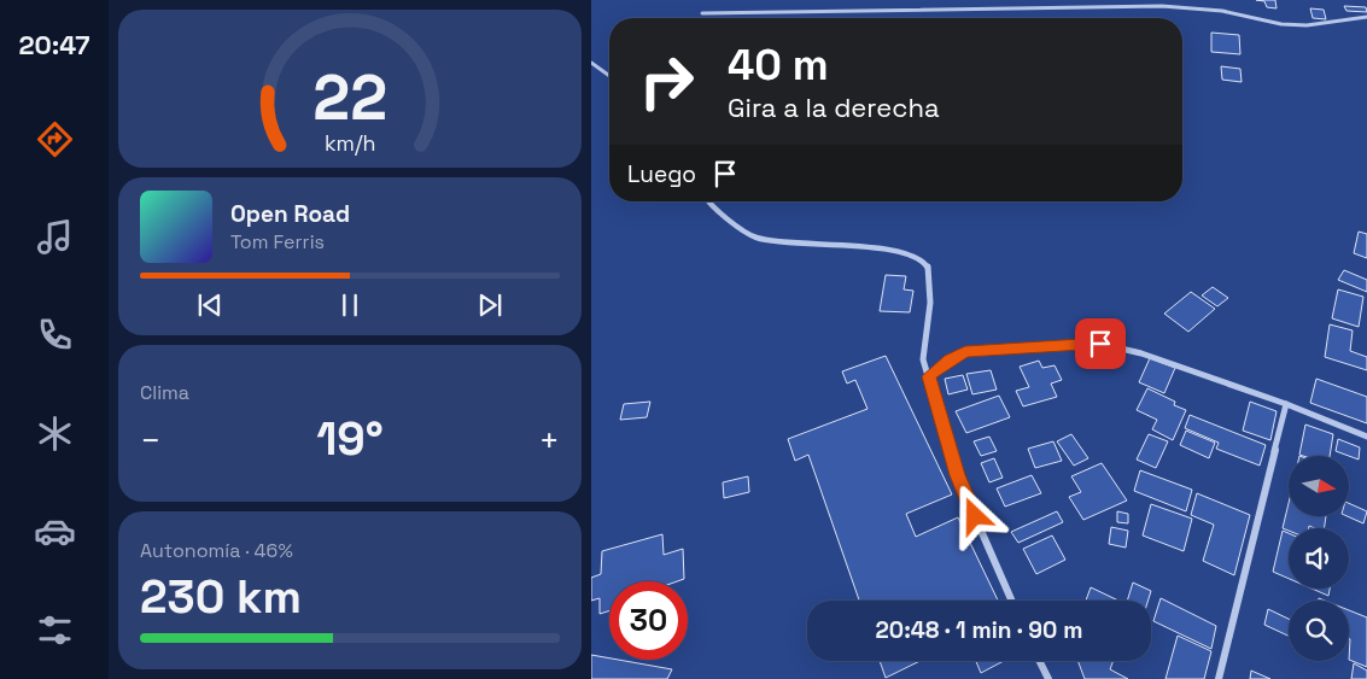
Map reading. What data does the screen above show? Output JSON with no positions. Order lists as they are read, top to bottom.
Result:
{
  "north": "right",
  "page": {
    "tabs": "20:47",
    "turn": ["40 m", "Gira a la derecha"],
    "then": "Luego",
    "song": ["Open Road", "Tom Ferris"],
    "tile": [
      "Clima",
      ["Autonomía · 46%", "230 km"]
    ],
    "heat": ["−", "19°", "+"],
    "limit": "30",
    "trip": "20:48 · 1 min · 90 m",
    "gauge": ["22", "km/h"]
  }
}
